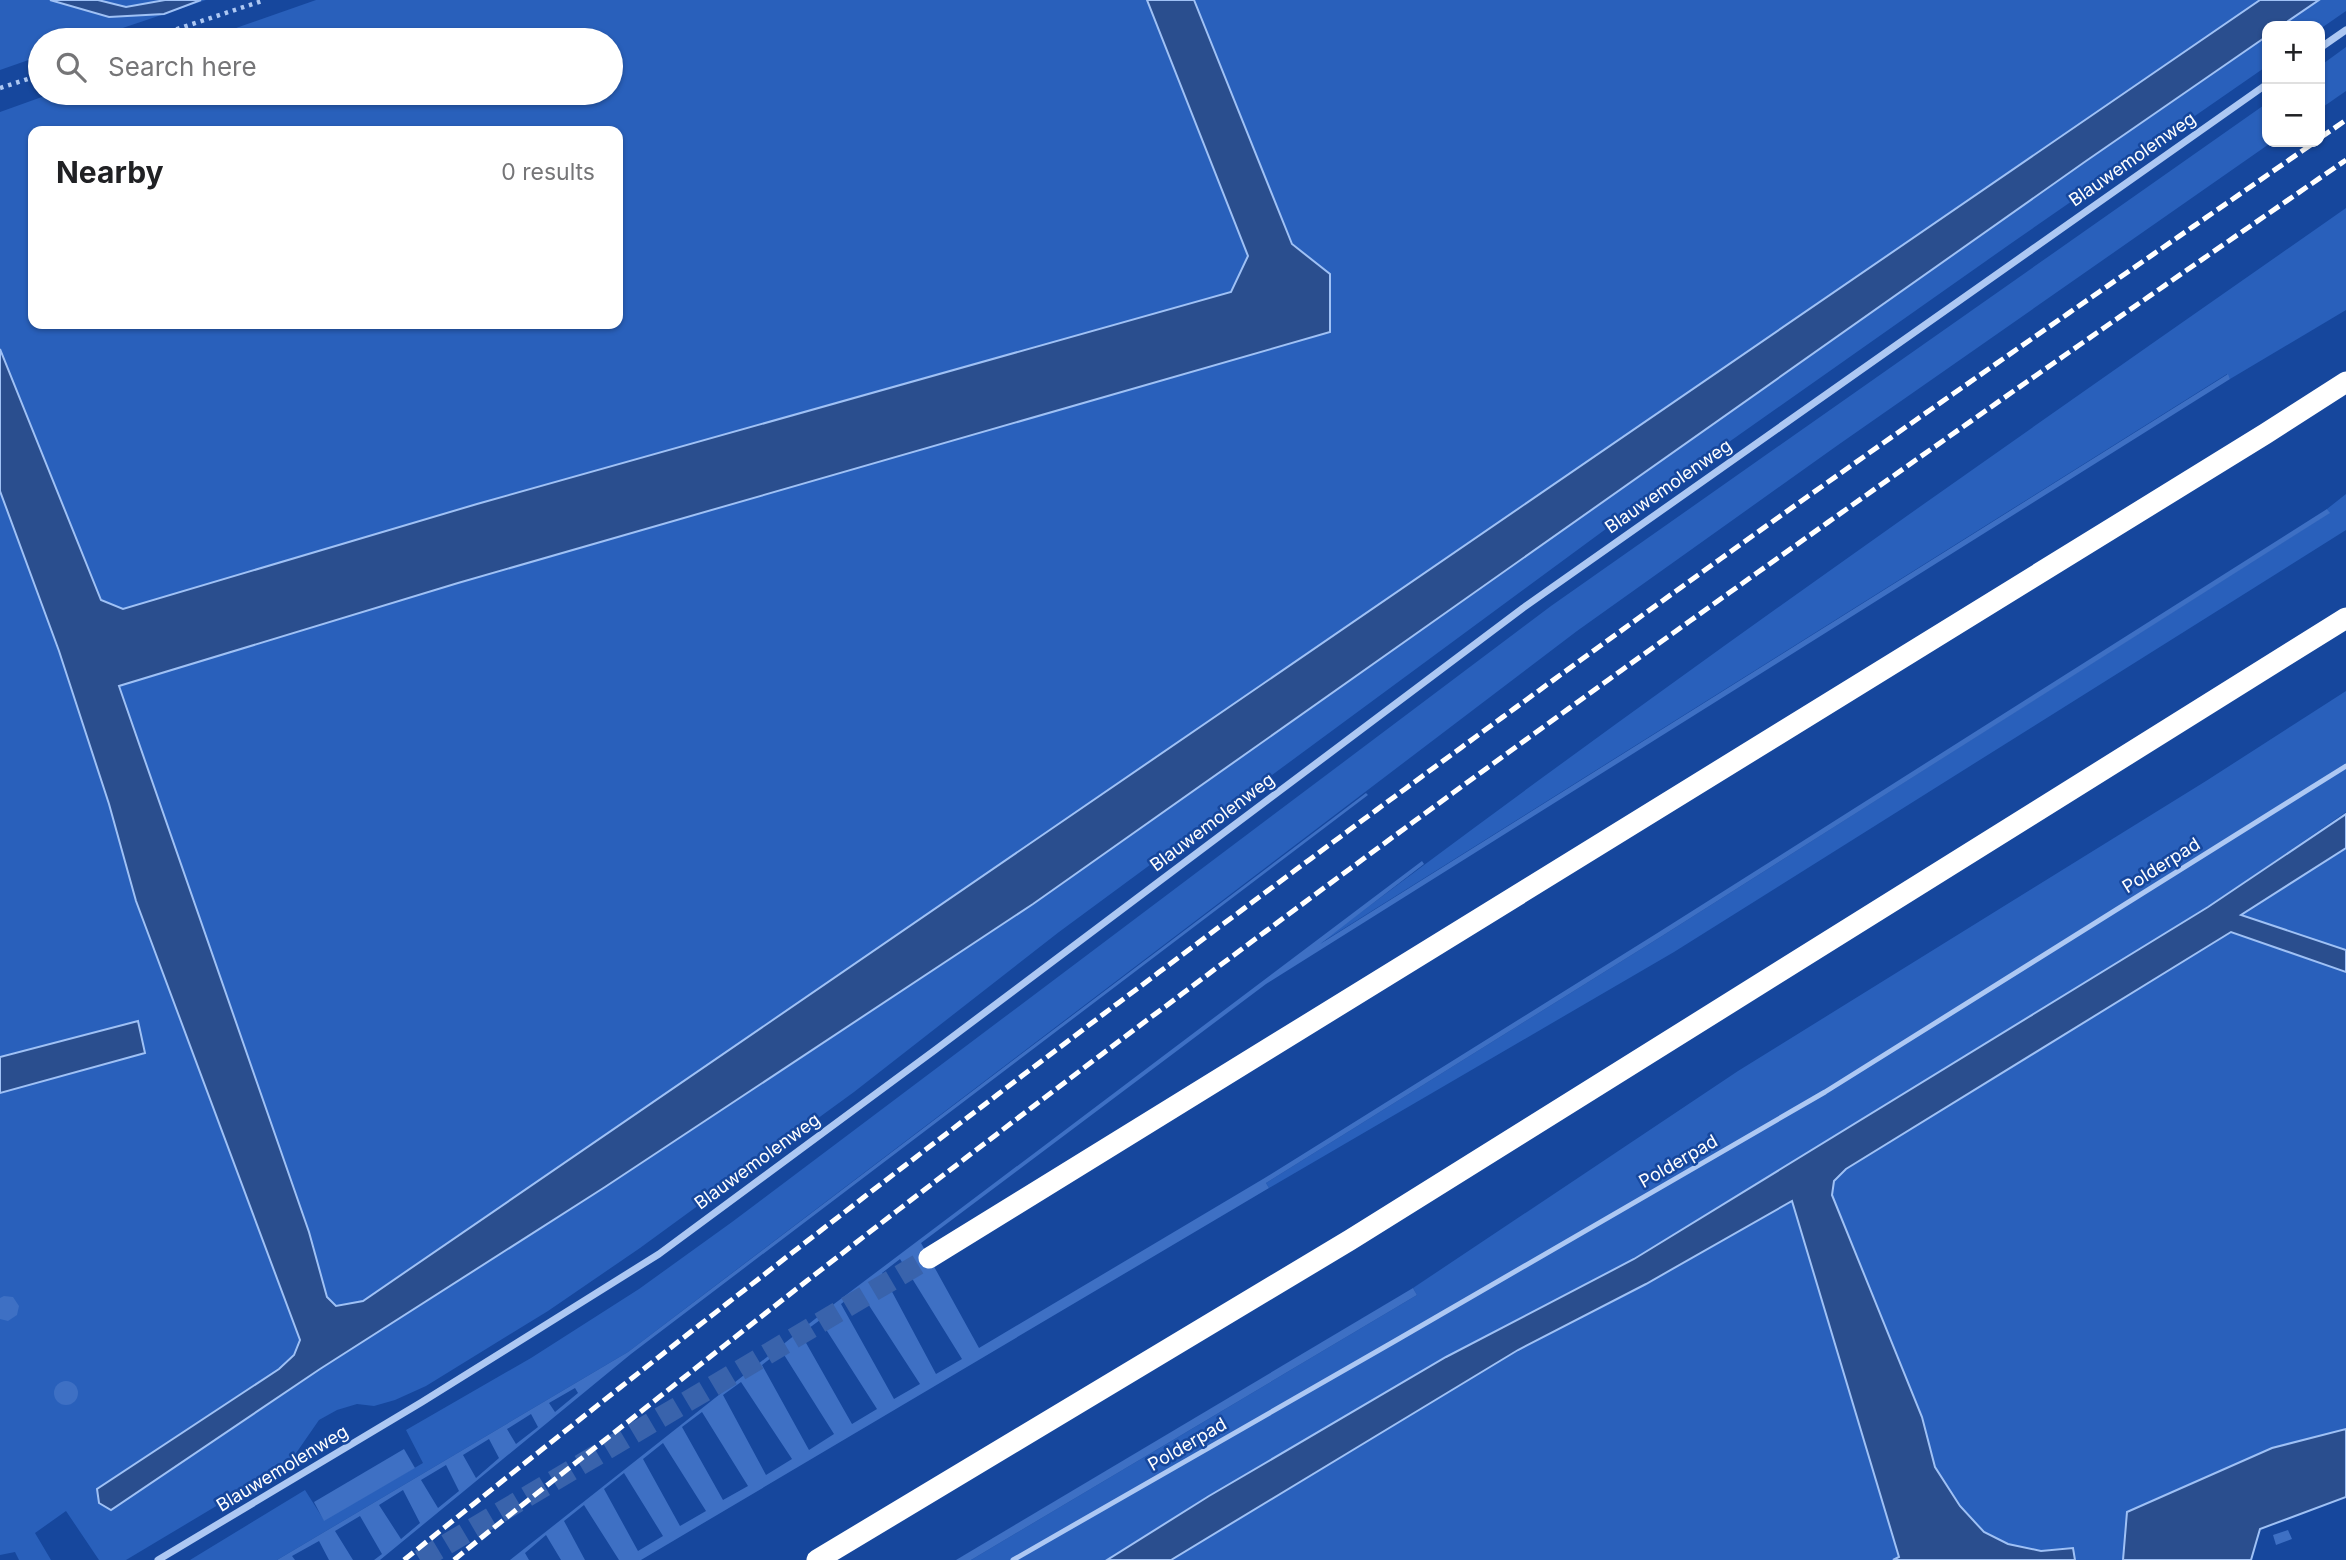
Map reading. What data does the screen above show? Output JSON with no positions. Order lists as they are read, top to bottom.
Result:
{
  "streets": {
    "street": ["Blauwemolenweg"],
    "lane": ["Polderpad"]
  },
  "page": {
    "map_buttons": ["+", "−"],
    "search": "Search here",
    "heading": ["Nearby", "0 results"]
  }
}
